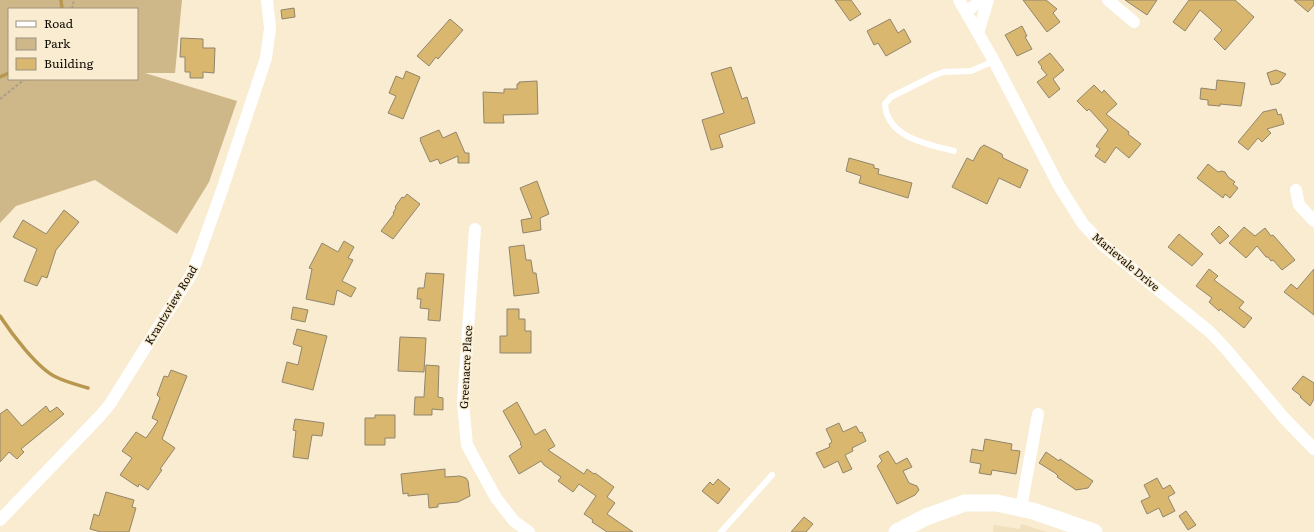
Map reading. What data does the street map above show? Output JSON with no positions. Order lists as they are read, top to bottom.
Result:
{
  "streets": {
    "street": ["Marievale Drive", "Krantzview Road", "Greenacre Place"]
  },
  "legend": ["Road", "Park", "Building"]
}
